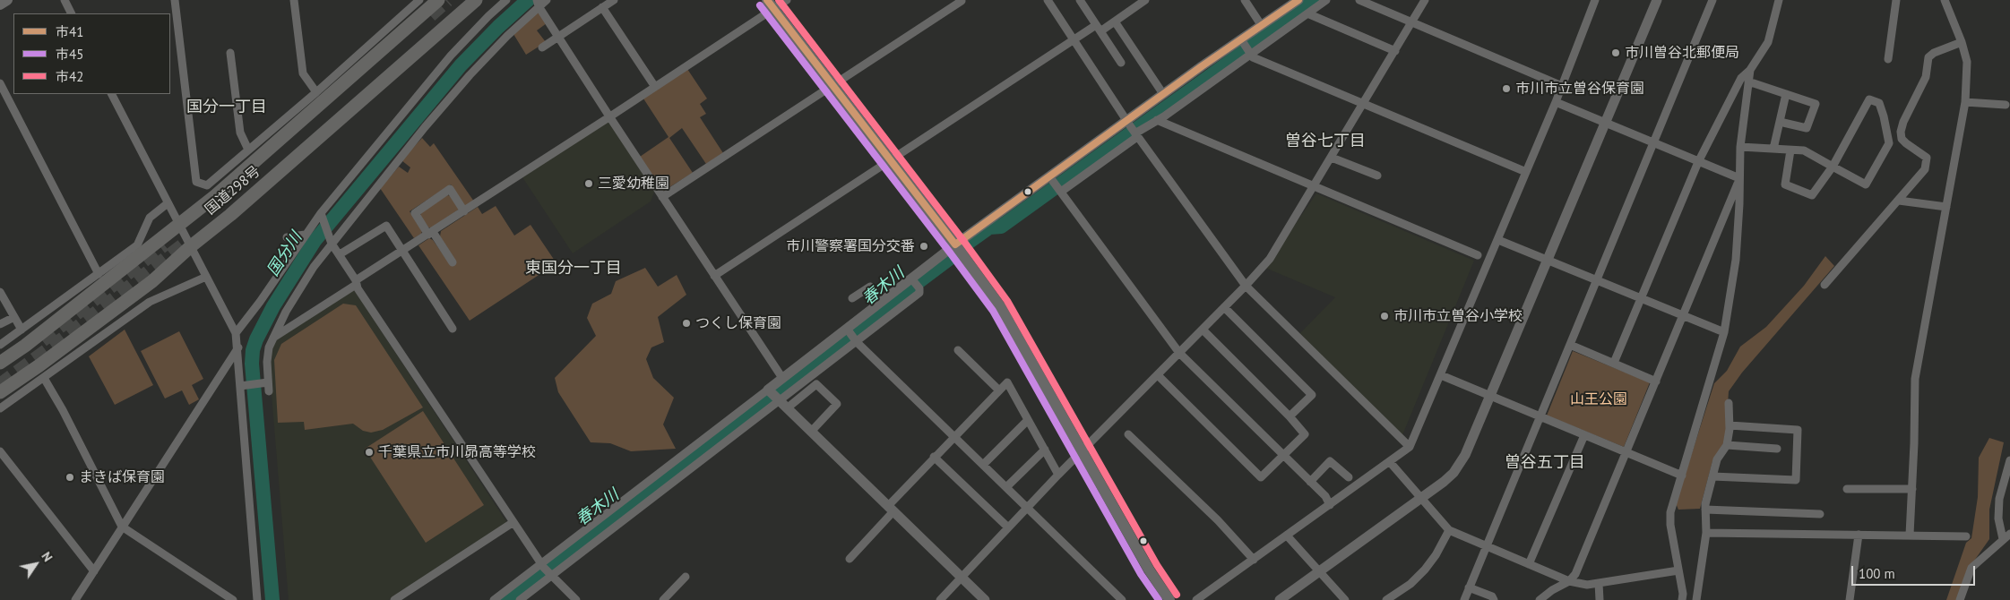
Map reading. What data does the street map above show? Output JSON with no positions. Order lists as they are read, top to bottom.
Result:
{
  "streets": {
    "highway": ["国道298号"]
  },
  "districts": [
    "国分一丁目",
    "曽谷七丁目",
    "東国分一丁目",
    "曽谷五丁目"
  ],
  "water": ["国分川", "春木川"],
  "parks": ["山王公園"],
  "places": [
    "市川曽谷北郵便局",
    "市川市立曽谷保育園",
    "三愛幼稚園",
    "市川警察署国分交番",
    "市川市立曽谷小学校",
    "つくし保育園",
    "千葉県立市川昴高等学校",
    "まきば保育園"
  ],
  "lines": ["transit line 市41", "transit line 市42", "transit line 市45"],
  "legend": ["市41", "市45", "市42"],
  "scale_bar": "100 m",
  "north": "top right"
}
